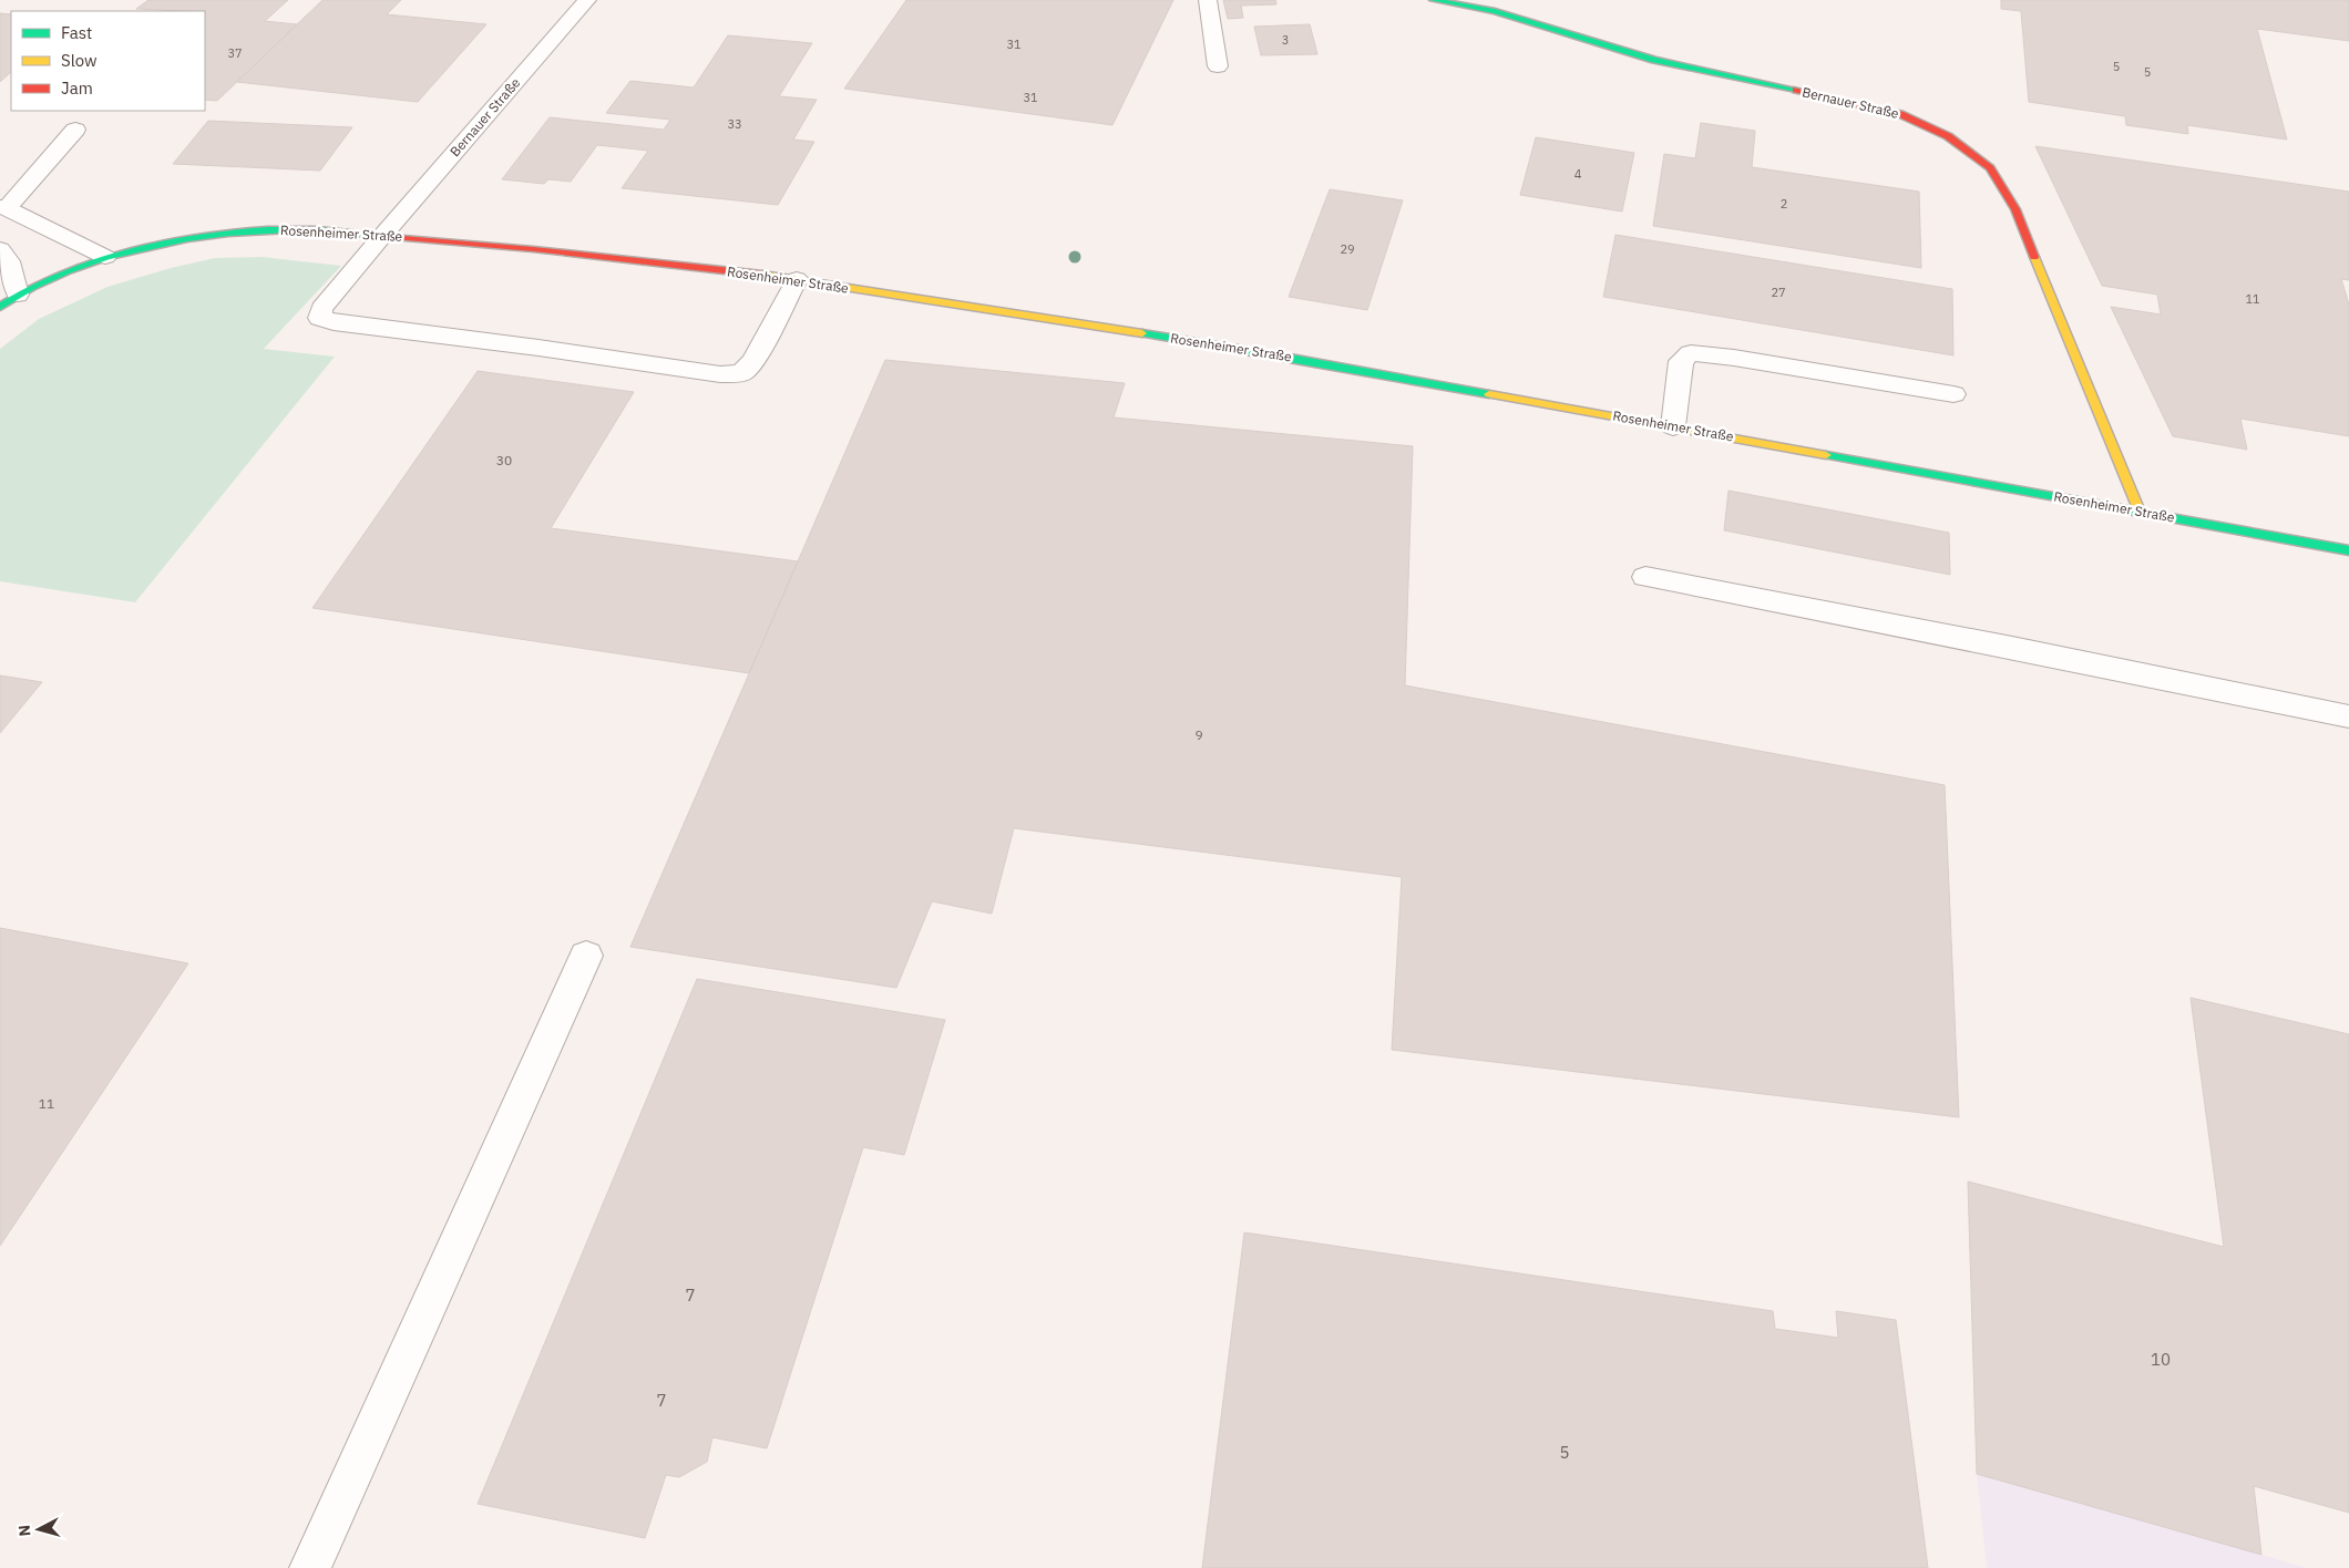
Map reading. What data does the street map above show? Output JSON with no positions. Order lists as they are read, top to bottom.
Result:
{
  "streets": {
    "street": ["Bernauer Straße", "Rosenheimer Straße"]
  },
  "crossings": [
    ["Bernauer Straße", "Rosenheimer Straße"]
  ],
  "house_numbers": [
    "3",
    "31",
    "37",
    "5",
    "5",
    "31",
    "33",
    "4",
    "2",
    "29",
    "27",
    "11",
    "30",
    "9",
    "11",
    "7",
    "10",
    "7",
    "5"
  ],
  "legend": ["Fast", "Slow", "Jam"],
  "north": "left"
}
